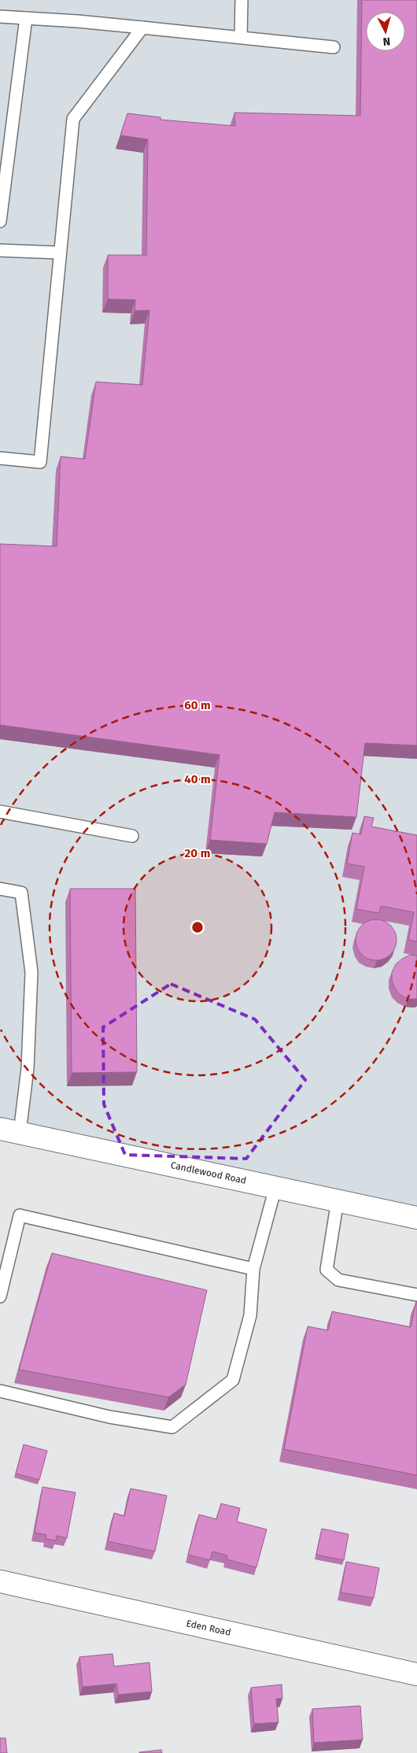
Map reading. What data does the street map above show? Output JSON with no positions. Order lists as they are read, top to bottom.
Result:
{
  "streets": {
    "street": ["Candlewood Road", "Eden Road"]
  },
  "north": "bottom",
  "rings": ["60 m", "40 m", "20 m"]
}
